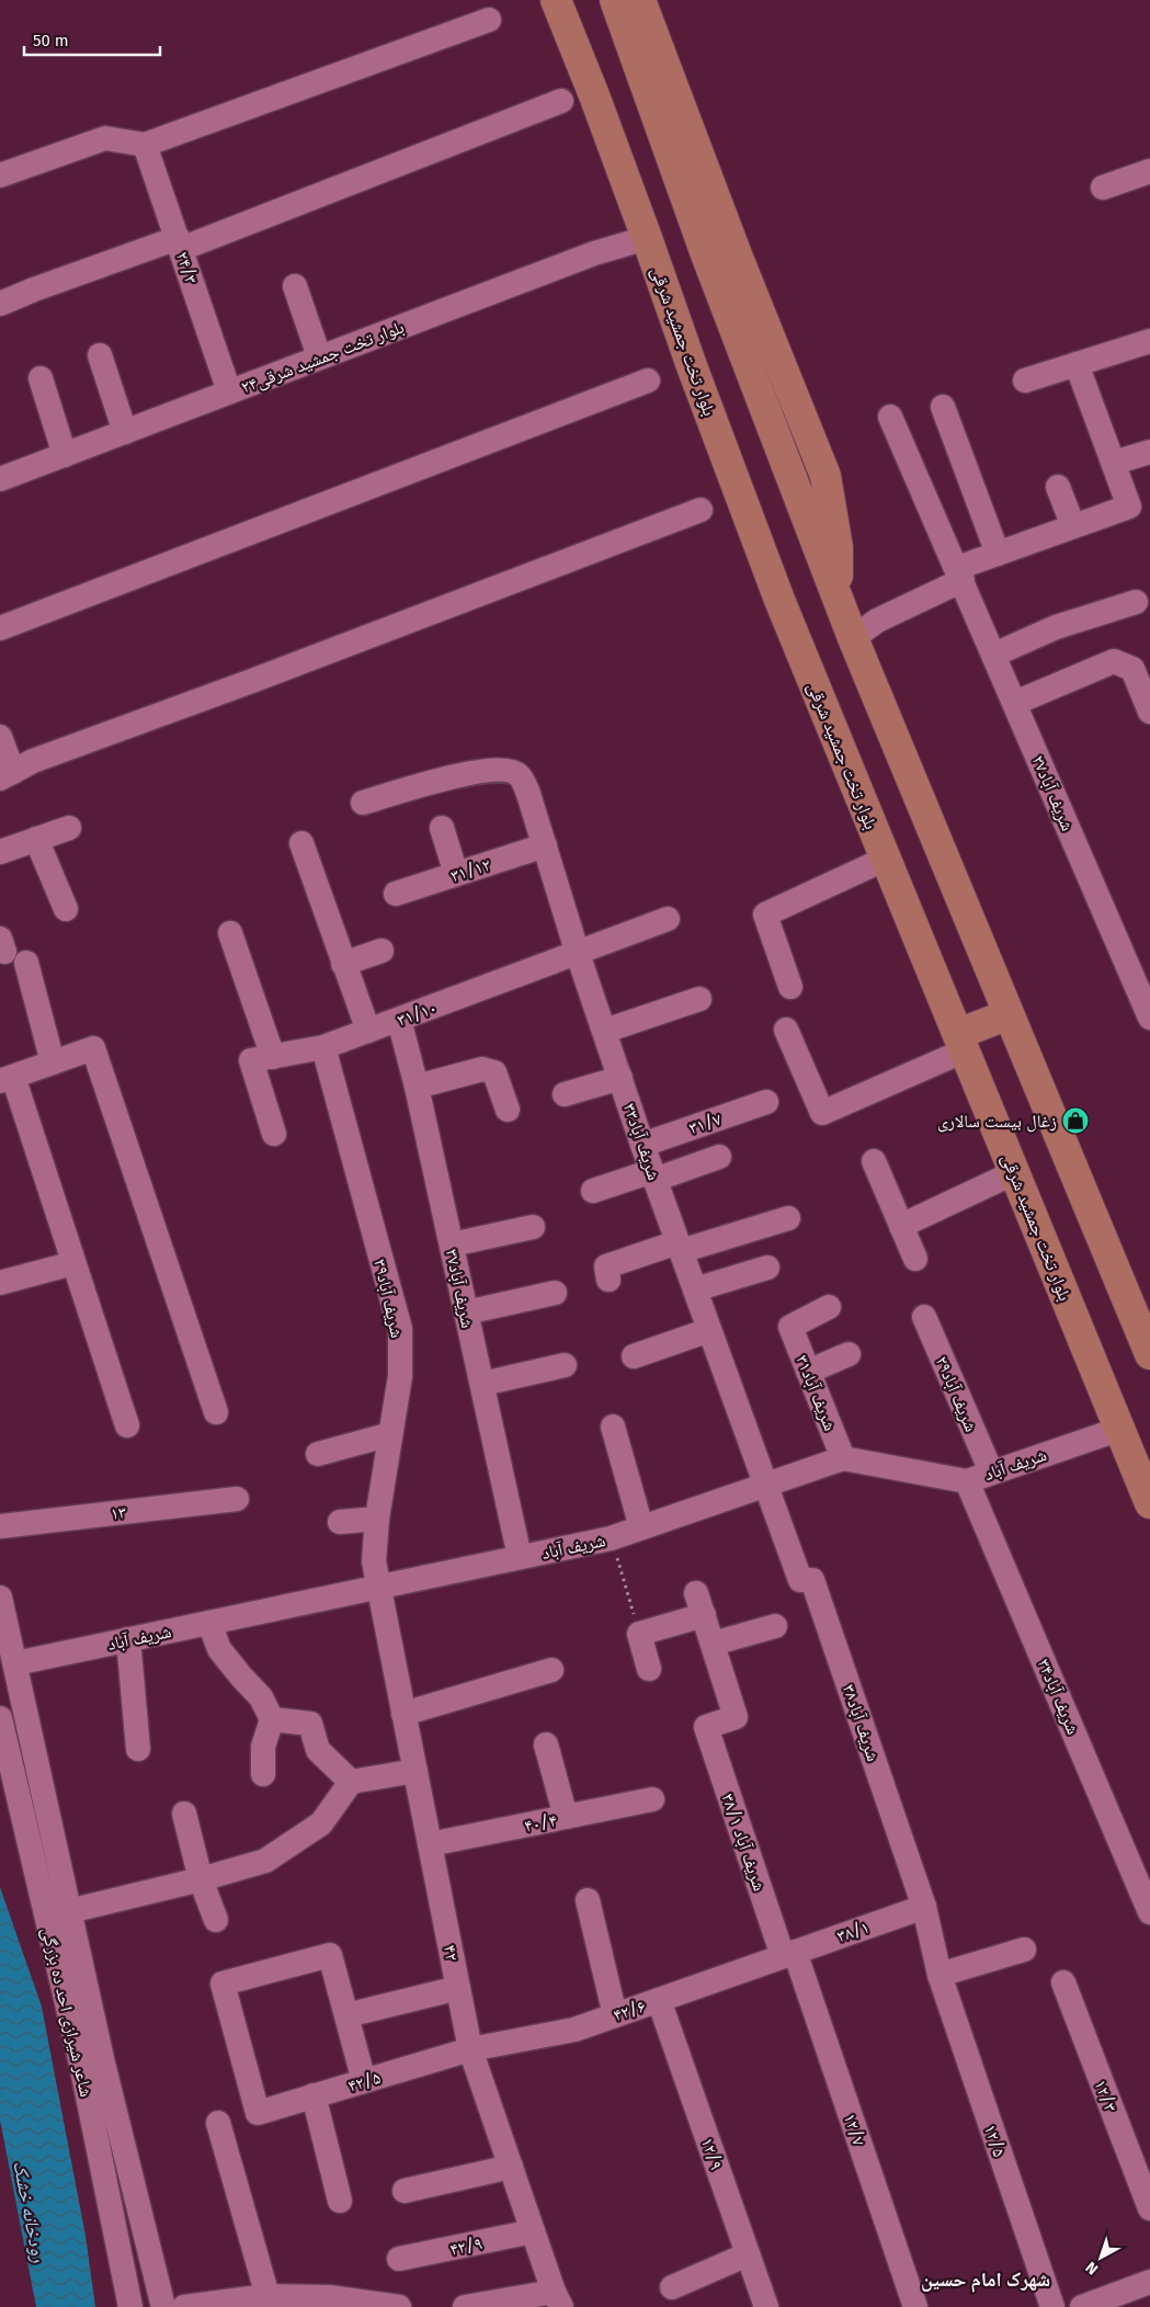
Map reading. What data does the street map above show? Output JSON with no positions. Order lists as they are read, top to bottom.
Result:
{
  "streets": {
    "main road": ["بلوار تخت جمشید شرقی"],
    "street": [
      "۲۴/۳",
      "بلوار تخت جمشید شرقی۲۴",
      "شریف آباد۲۷",
      "۳۱/۱۲",
      "۳۱/۱۰",
      "۳۱/۷",
      "شریف آباد۳۳",
      "شریف آباد۳۷",
      "شریف آباد۳۹",
      "شریف آباد۳۱",
      "شریف آباد۲۹",
      "شریف آباد",
      "۱۳",
      "شریف آباد۳۴",
      "شریف آباد۳۸",
      "۴۰/۴",
      "۳۸/۱ شریف آباد",
      "۳۸/۱",
      "۴۲",
      "۴۲/۶",
      "شاعر شیرازی احد ده بزرگی",
      "۴۲/۵",
      "۱۲/۳",
      "۱۲/۷",
      "۱۲/۵",
      "۱۲/۹",
      "۴۲/۹"
    ]
  },
  "crossings": [
    ["۲۴/۳", "بلوار تخت جمشید شرقی۲۴"],
    ["بلوار تخت جمشید شرقی", "بلوار تخت جمشید شرقی۲۴"],
    ["بلوار تخت جمشید شرقی", "شریف آباد"],
    ["۳۱/۱۲", "شریف آباد۳۳"],
    ["۳۱/۱۰", "شریف آباد۳۳"],
    ["۳۱/۱۰", "شریف آباد۳۷"],
    ["۳۱/۱۰", "شریف آباد۳۹"],
    ["۳۱/۷", "شریف آباد۳۳"],
    ["شریف آباد۳۳", "شریف آباد"],
    ["شریف آباد۳۳", "شریف آباد۳۸"],
    ["شریف آباد۳۷", "شریف آباد"],
    ["شریف آباد۳۹", "شریف آباد"],
    ["شریف آباد۳۹", "۴۲"],
    ["شریف آباد۳۱", "شریف آباد"],
    ["شریف آباد۲۹", "شریف آباد"],
    ["شریف آباد", "شریف آباد۳۴"],
    ["شریف آباد", "شریف آباد۳۸"],
    ["شریف آباد", "۴۲"],
    ["شریف آباد۳۸", "۳۸/۱"],
    ["شریف آباد۳۸", "۱۲/۵"],
    ["۴۰/۴", "۴۲"],
    ["۳۸/۱ شریف آباد", "۳۸/۱"],
    ["۳۸/۱ شریف آباد", "۴۲/۶"],
    ["۳۸/۱ شریف آباد", "۱۲/۷"],
    ["۳۸/۱", "۴۲/۶"],
    ["۳۸/۱", "۱۲/۷"],
    ["۴۲", "۴۲/۶"],
    ["۴۲", "۴۲/۵"],
    ["۴۲", "۴۲/۹"],
    ["۴۲/۶", "۴۲/۵"],
    ["۴۲/۶", "۱۲/۷"],
    ["۴۲/۶", "۱۲/۹"]
  ],
  "districts": ["شهرک امام حسین"],
  "water": ["رودخانه خشک"],
  "places": {
    "shop": ["زغال بیست سالاری"]
  },
  "scale_bar": "50 m",
  "north": "bottom left"
}
